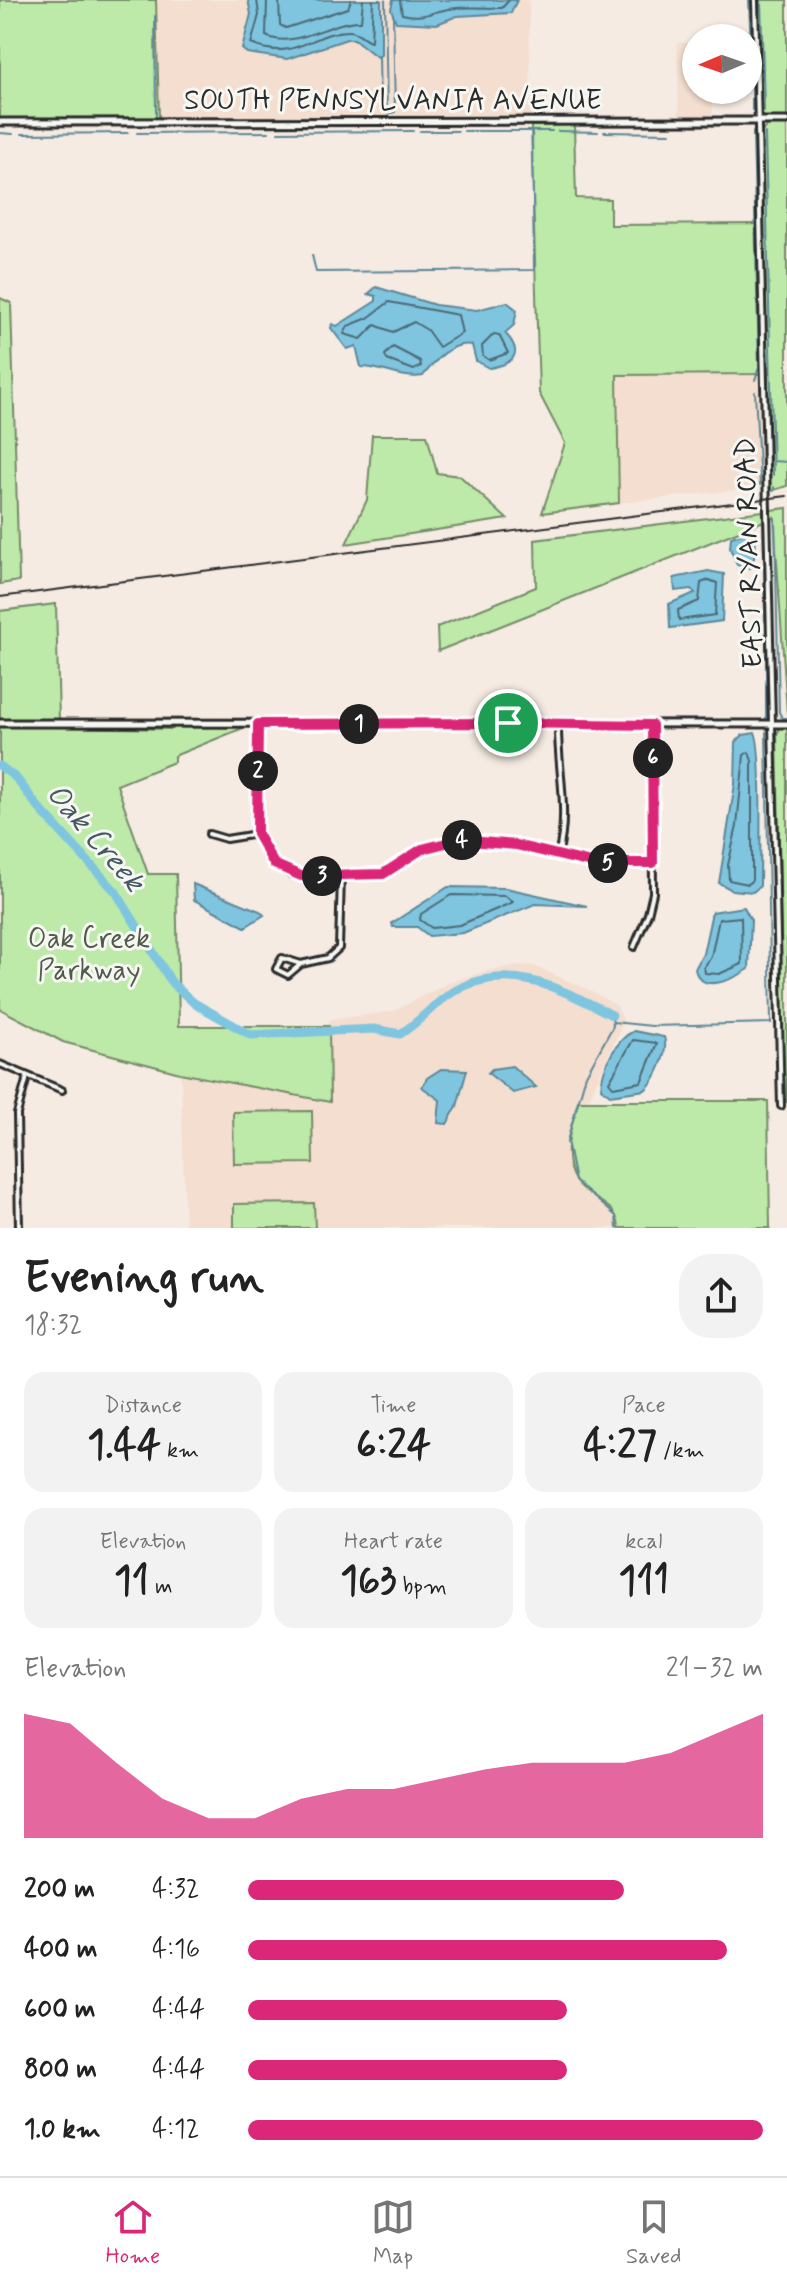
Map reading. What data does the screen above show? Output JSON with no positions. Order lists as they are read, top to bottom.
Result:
{
  "streets": {
    "street": ["SOUTH PENNSYLVANIA AVENUE", "EAST RYAN ROAD"]
  },
  "crossings": [
    ["SOUTH PENNSYLVANIA AVENUE", "EAST RYAN ROAD"]
  ],
  "water": ["Oak Creek"],
  "parks": ["Oak Creek Parkway"],
  "north": "left",
  "page": {
    "pins": [
      "1",
      "6",
      "2",
      "4",
      "5",
      "3"
    ],
    "heading": ["Evening run", "18:32"],
    "stats": [
      ["Distance", "1.44 km"],
      ["Time", "6:24"],
      ["Pace", "4:27 /km"],
      ["Elevation", "11 m"],
      ["Heart rate", "163 bpm"],
      ["kcal", "111"]
    ],
    "chart": ["Elevation", "21–32 m"],
    "list": [
      {
        "name": "200 m",
        "note": "4:32"
      },
      {
        "name": "400 m",
        "note": "4:16"
      },
      {
        "name": "600 m",
        "note": "4:44"
      },
      {
        "name": "800 m",
        "note": "4:44"
      },
      {
        "name": "1.0 km",
        "note": "4:12"
      }
    ],
    "tabs": ["Home", "Map", "Saved"]
  }
}
